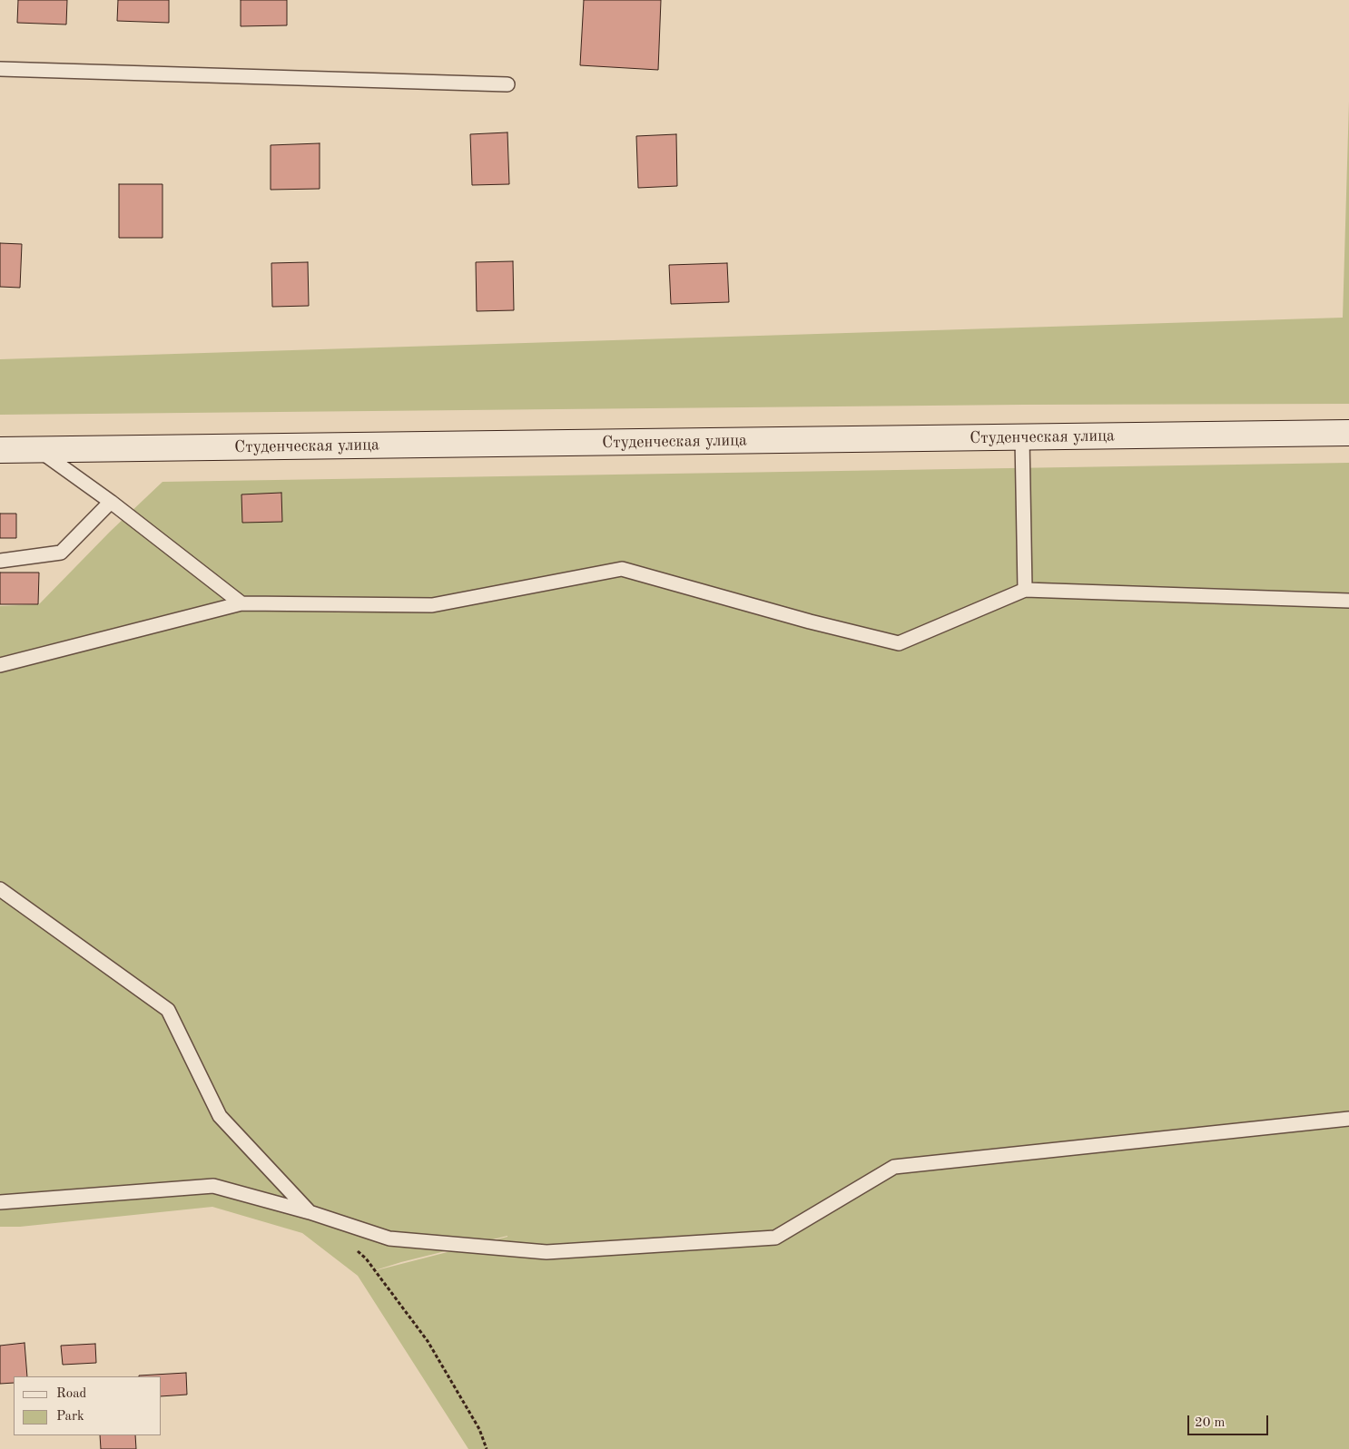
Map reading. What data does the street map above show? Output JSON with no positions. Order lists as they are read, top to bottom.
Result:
{
  "streets": {
    "main road": ["Студенческая улица"]
  },
  "legend": ["Road", "Park"],
  "scale_bar": "20 m"
}
